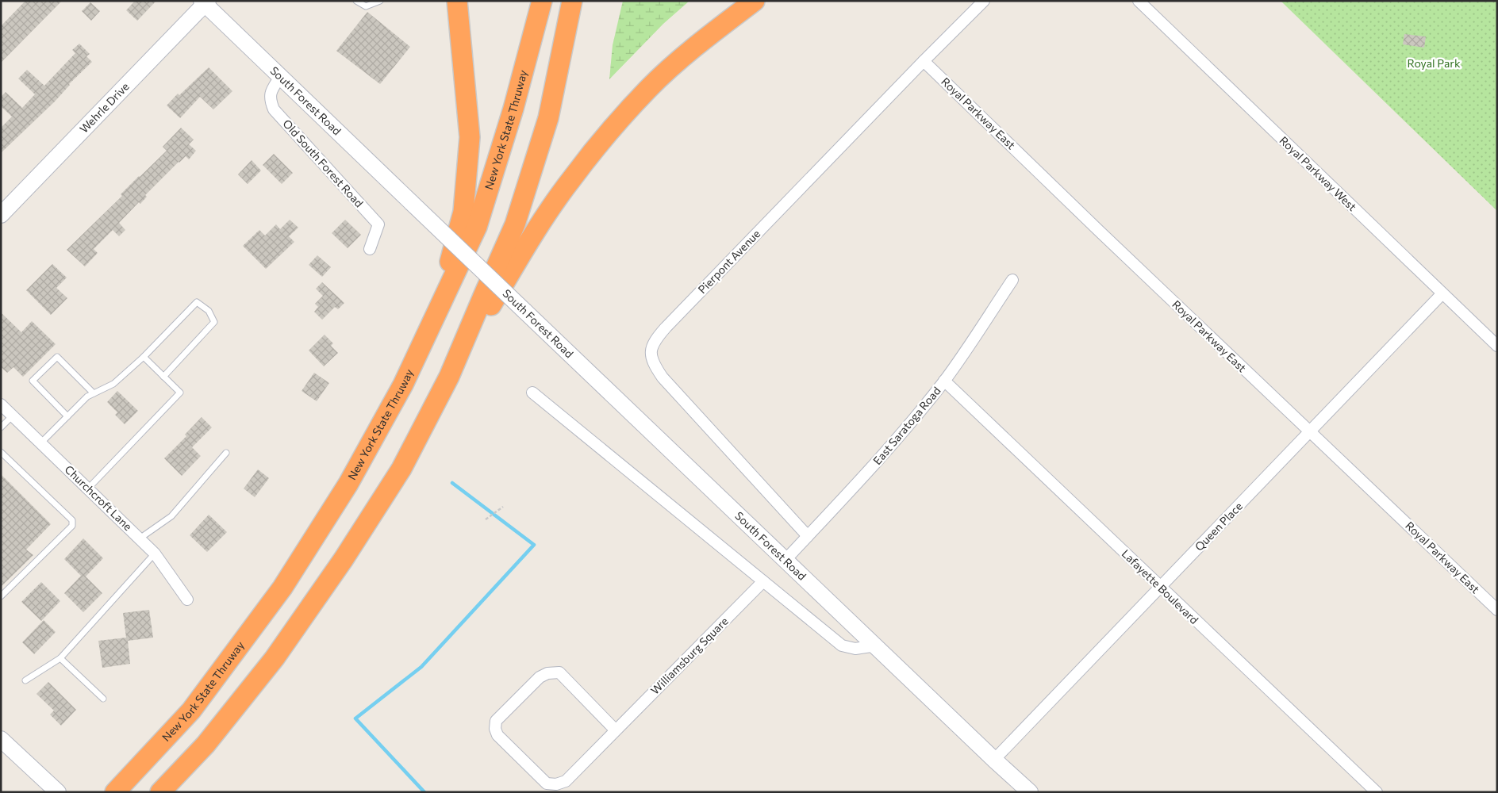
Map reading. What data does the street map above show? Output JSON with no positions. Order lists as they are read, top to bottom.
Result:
{
  "streets": {
    "highway": ["New York State Thruway"],
    "street": [
      "South Forest Road",
      "Wehrle Drive",
      "Royal Parkway East",
      "Old South Forest Road",
      "Royal Parkway West",
      "Pierpont Avenue",
      "East Saratoga Road",
      "Churchcroft Lane",
      "Queen Place",
      "Lafayette Boulevard",
      "Williamsburg Square"
    ]
  },
  "crossings": [
    ["South Forest Road", "Wehrle Drive"],
    ["South Forest Road", "Old South Forest Road"],
    ["South Forest Road", "East Saratoga Road"],
    ["South Forest Road", "Queen Place"],
    ["Royal Parkway East", "Pierpont Avenue"],
    ["Royal Parkway East", "Queen Place"],
    ["Royal Parkway West", "Queen Place"],
    ["Pierpont Avenue", "East Saratoga Road"],
    ["East Saratoga Road", "Lafayette Boulevard"],
    ["Queen Place", "Lafayette Boulevard"]
  ],
  "parks": ["Royal Park"]
}
